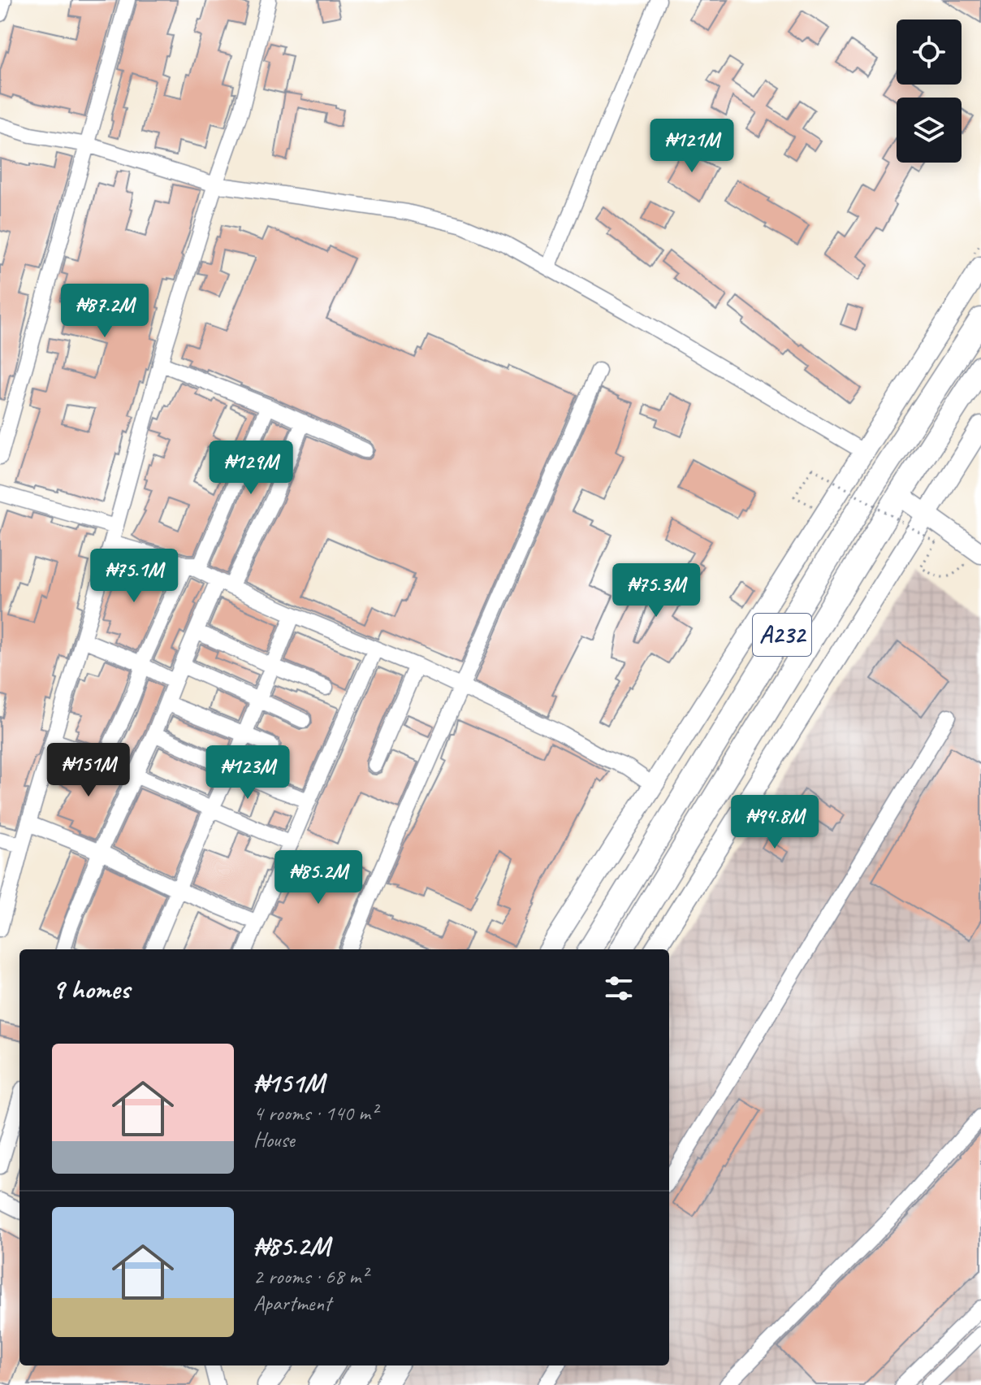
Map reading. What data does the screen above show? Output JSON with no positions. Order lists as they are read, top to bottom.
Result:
{
  "streets": {
    "highway": ["A232"]
  },
  "page": {
    "price": [
      "₦121M",
      "₦87.2M",
      "₦129M",
      "₦75.1M",
      "₦75.3M",
      "₦151M",
      "₦123M",
      "₦94.8M",
      "₦85.2M"
    ],
    "heading": "9 homes",
    "list": [
      {
        "name": "₦151M",
        "note": "4 rooms · 140 m² · House"
      },
      {
        "name": "₦85.2M",
        "note": "2 rooms · 68 m² · Apartment"
      }
    ]
  }
}
